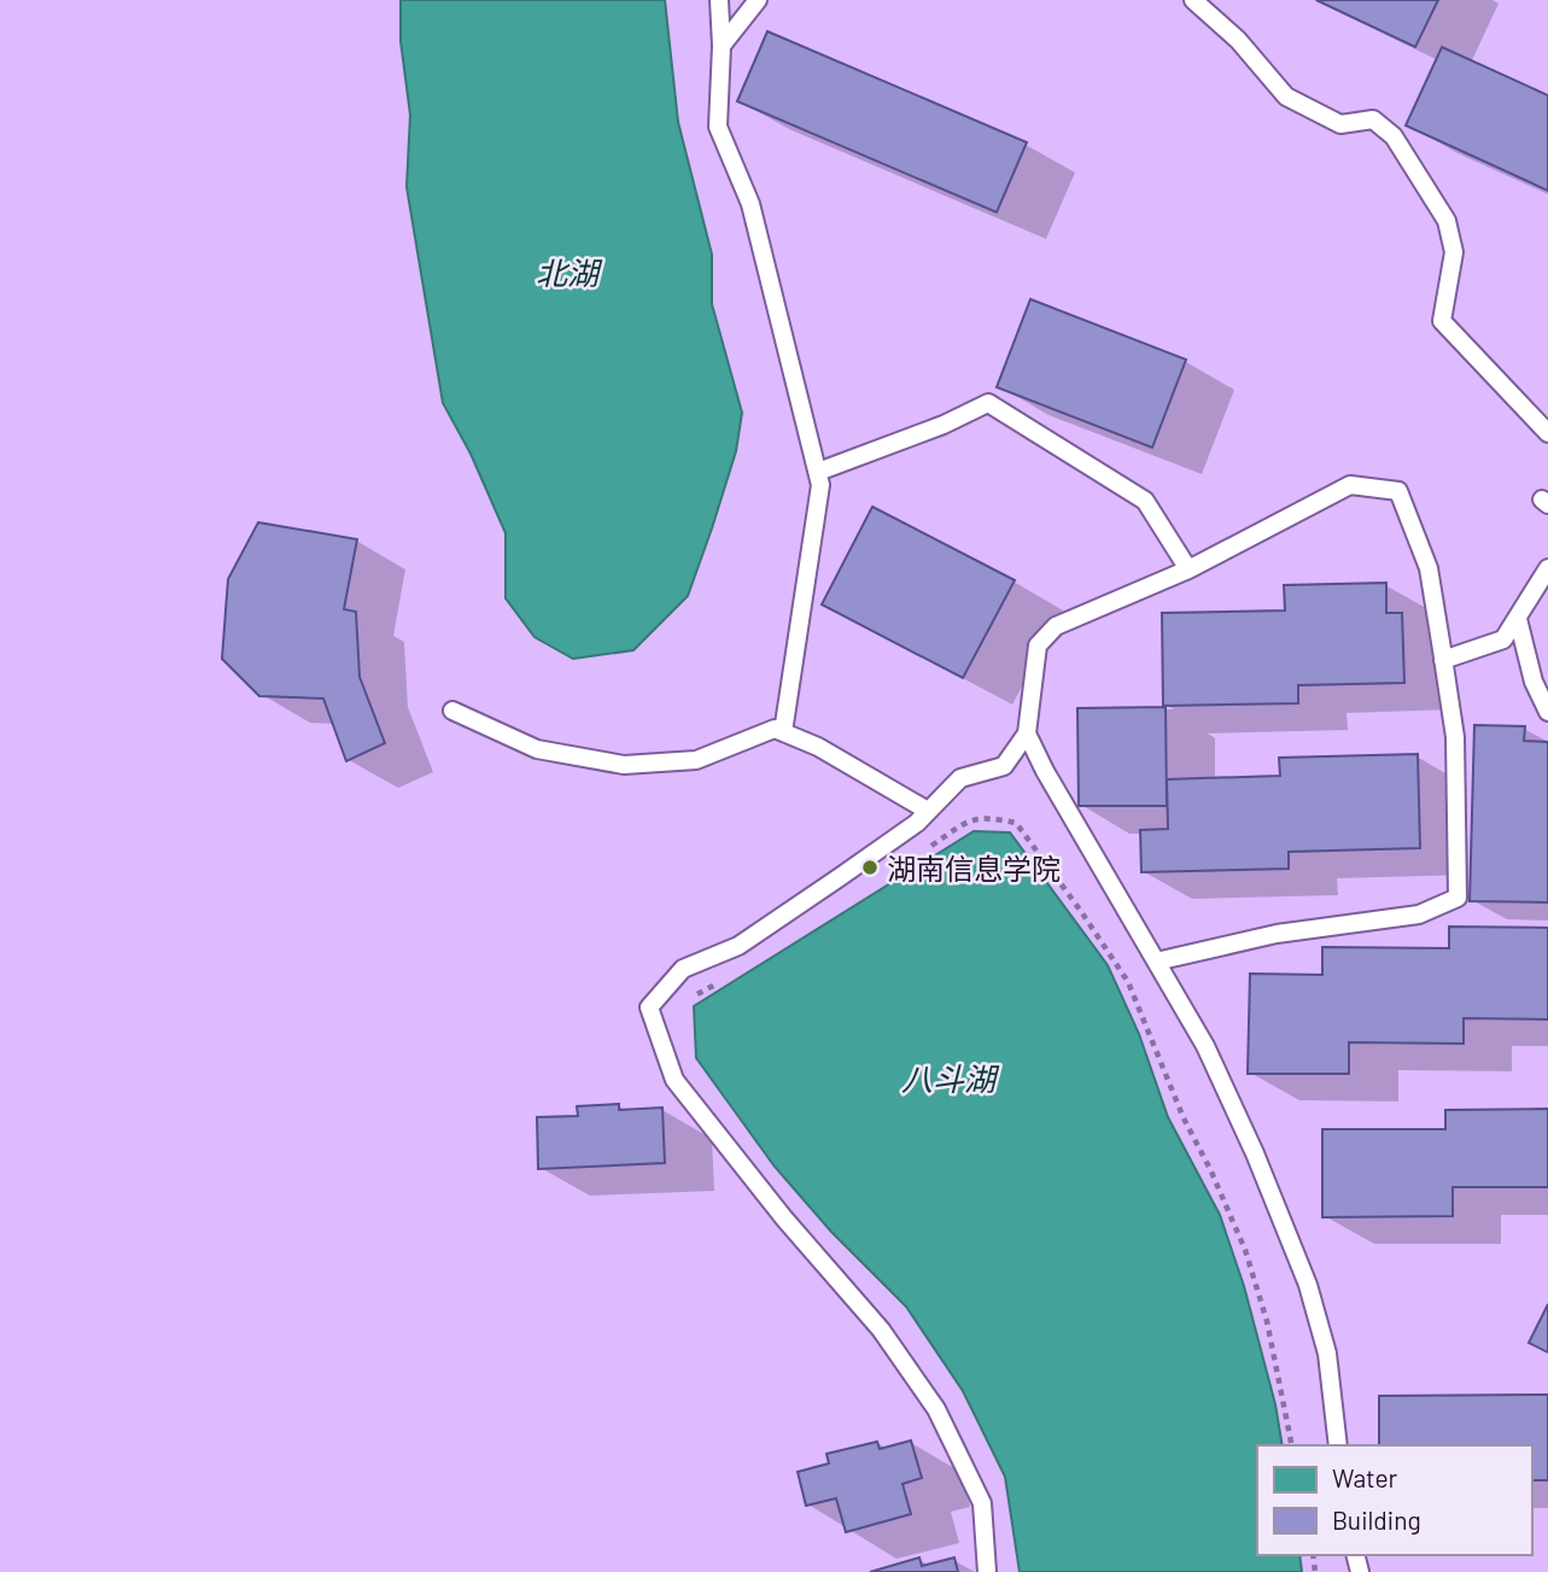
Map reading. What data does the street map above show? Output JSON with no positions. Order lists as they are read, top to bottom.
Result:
{
  "water": ["北湖", "八斗湖"],
  "places": ["湖南信息学院"],
  "legend": ["Water", "Building"]
}
